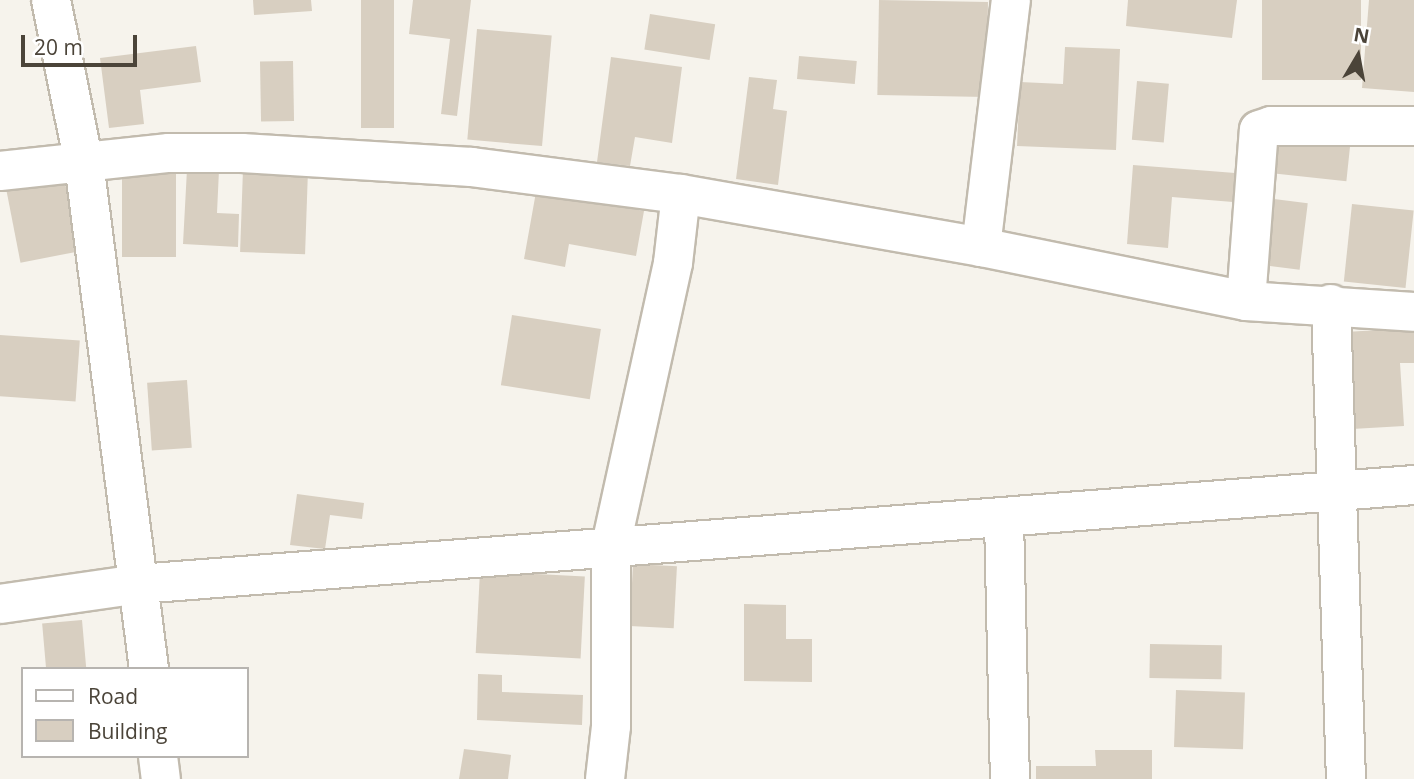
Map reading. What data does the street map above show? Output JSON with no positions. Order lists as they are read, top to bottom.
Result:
{
  "legend": ["Road", "Building"],
  "scale_bar": "20 m",
  "north": "top"
}
